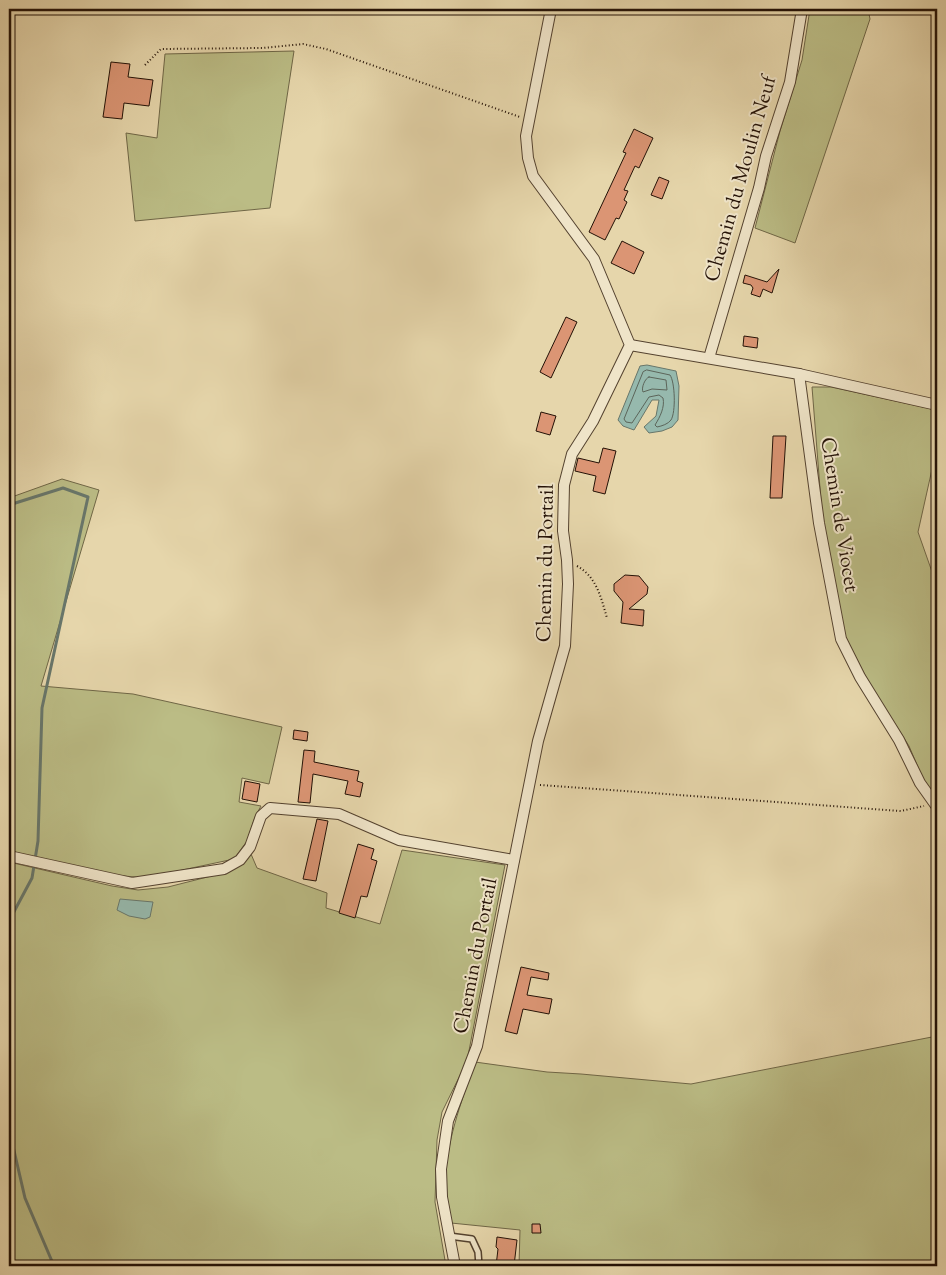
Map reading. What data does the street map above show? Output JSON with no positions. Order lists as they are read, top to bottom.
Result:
{
  "streets": {
    "street": ["Chemin du Moulin Neuf", "Chemin de Viocet", "Chemin du Portail"]
  }
}
